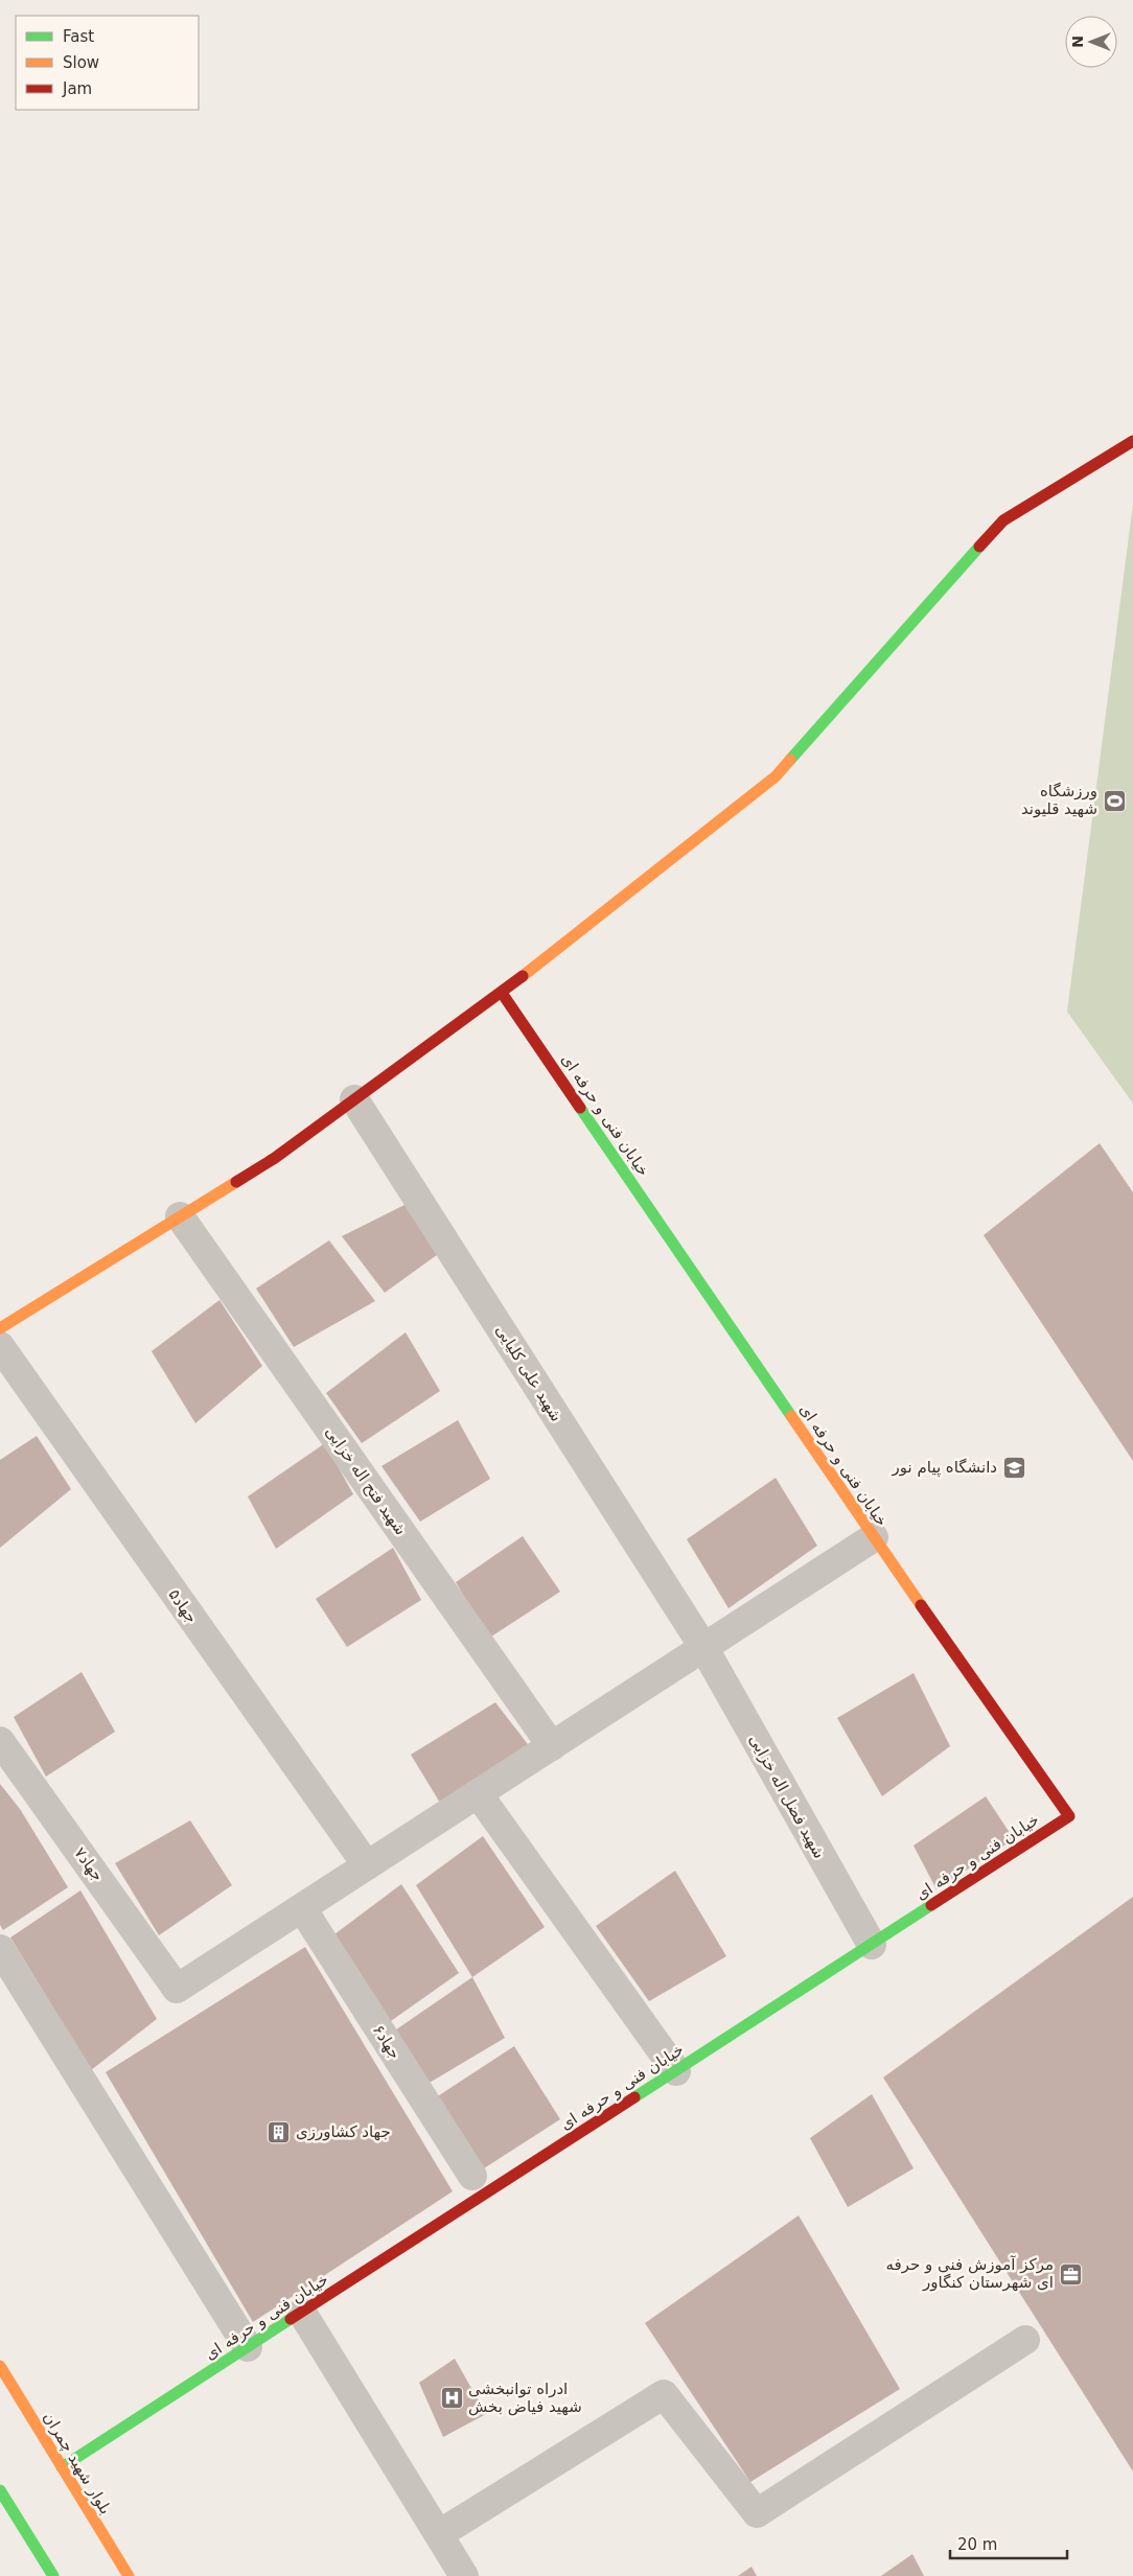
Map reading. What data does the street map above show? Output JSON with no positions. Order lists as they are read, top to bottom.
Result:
{
  "streets": {
    "street": [
      "خیابان فنی و حرفه ای",
      "شهید علی کلیایی",
      "شهید فتح اله خزایی",
      "جهاد۵",
      "شهید فضل اله خزایی",
      "جهاد۷",
      "جهاد۶",
      "بلوار شهید چمران"
    ]
  },
  "crossings": [
    ["خیابان فنی و حرفه ای", "شهید فضل اله خزایی"],
    ["خیابان فنی و حرفه ای", "بلوار شهید چمران"],
    ["شهید علی کلیایی", "شهید فضل اله خزایی"],
    ["جهاد۷", "جهاد۶"]
  ],
  "places": {
    "sports": ["ورزشگاه شهید قلیوند"],
    "school or university": ["دانشگاه پیام نور"],
    "building": ["جهاد کشاورزی"],
    "office": ["مرکز آموزش فنی و حرفه ای شهرستان کنگاور"],
    "hospital": ["ادراه توانبخشی شهید فیاض بخش"]
  },
  "legend": ["Fast", "Slow", "Jam"],
  "scale_bar": "20 m",
  "north": "left"
}
